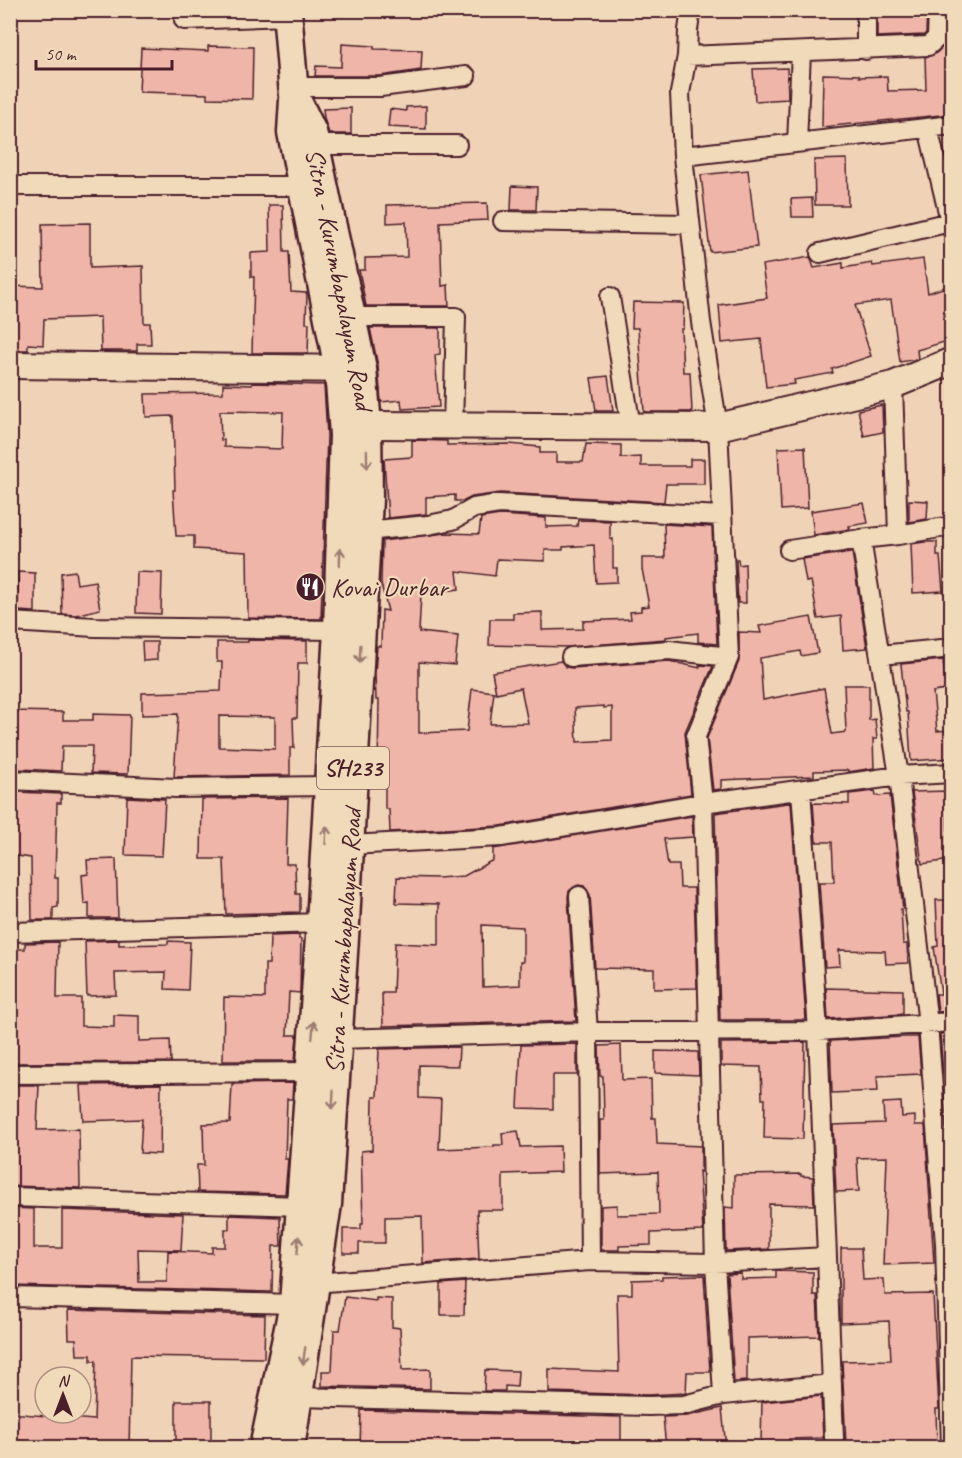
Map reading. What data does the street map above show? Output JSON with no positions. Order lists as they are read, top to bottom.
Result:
{
  "streets": {
    "main road": ["Sitra - Kurumbapalayam Road", "SH233"]
  },
  "places": {
    "restaurant": ["Kovai Durbar"]
  },
  "scale_bar": "50 m",
  "north": "top"
}
